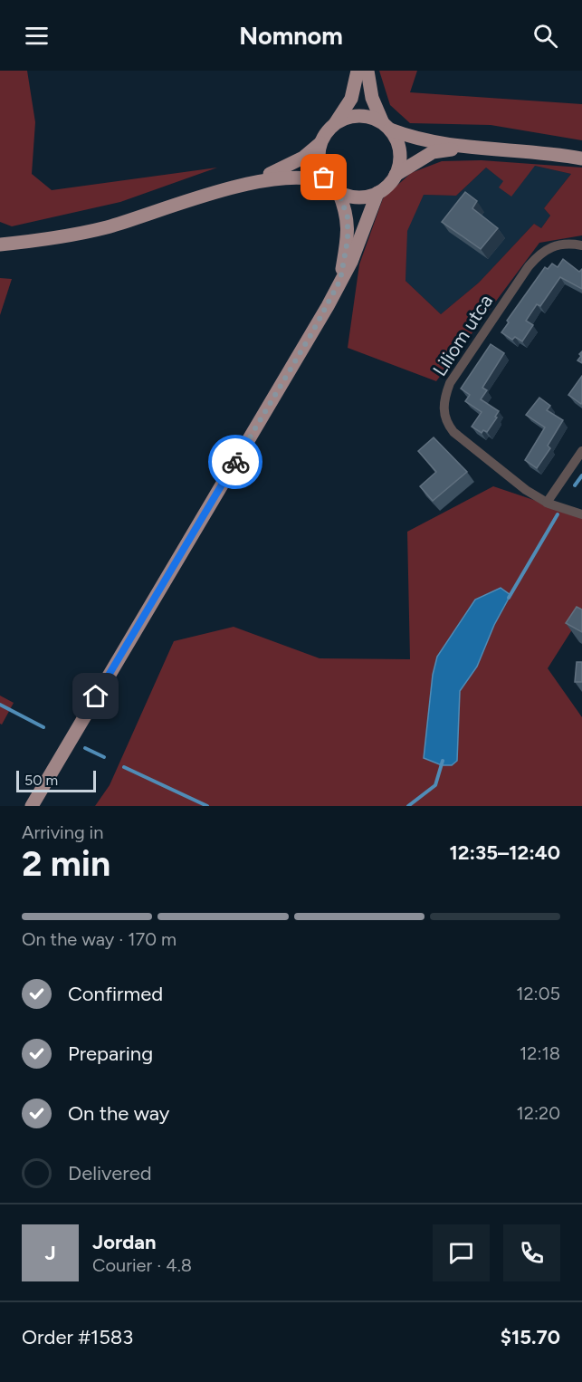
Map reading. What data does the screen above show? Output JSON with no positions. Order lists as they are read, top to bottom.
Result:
{
  "streets": {
    "street": ["Liliom utca"]
  },
  "scale_bar": "50 m",
  "page": {
    "header": "Nomnom",
    "scale": "50 m",
    "heading": ["2 min", "Arriving in", "12:35–12:40"],
    "panel": [
      "Jordan",
      "Courier · 4.8",
      "Order #1583",
      "$15.70"
    ],
    "bar": "On the way · 170 m",
    "list": [
      ["Confirmed", "12:05"],
      ["Preparing", "12:18"],
      ["On the way", "12:20"],
      "Delivered"
    ],
    "round": "J"
  }
}
